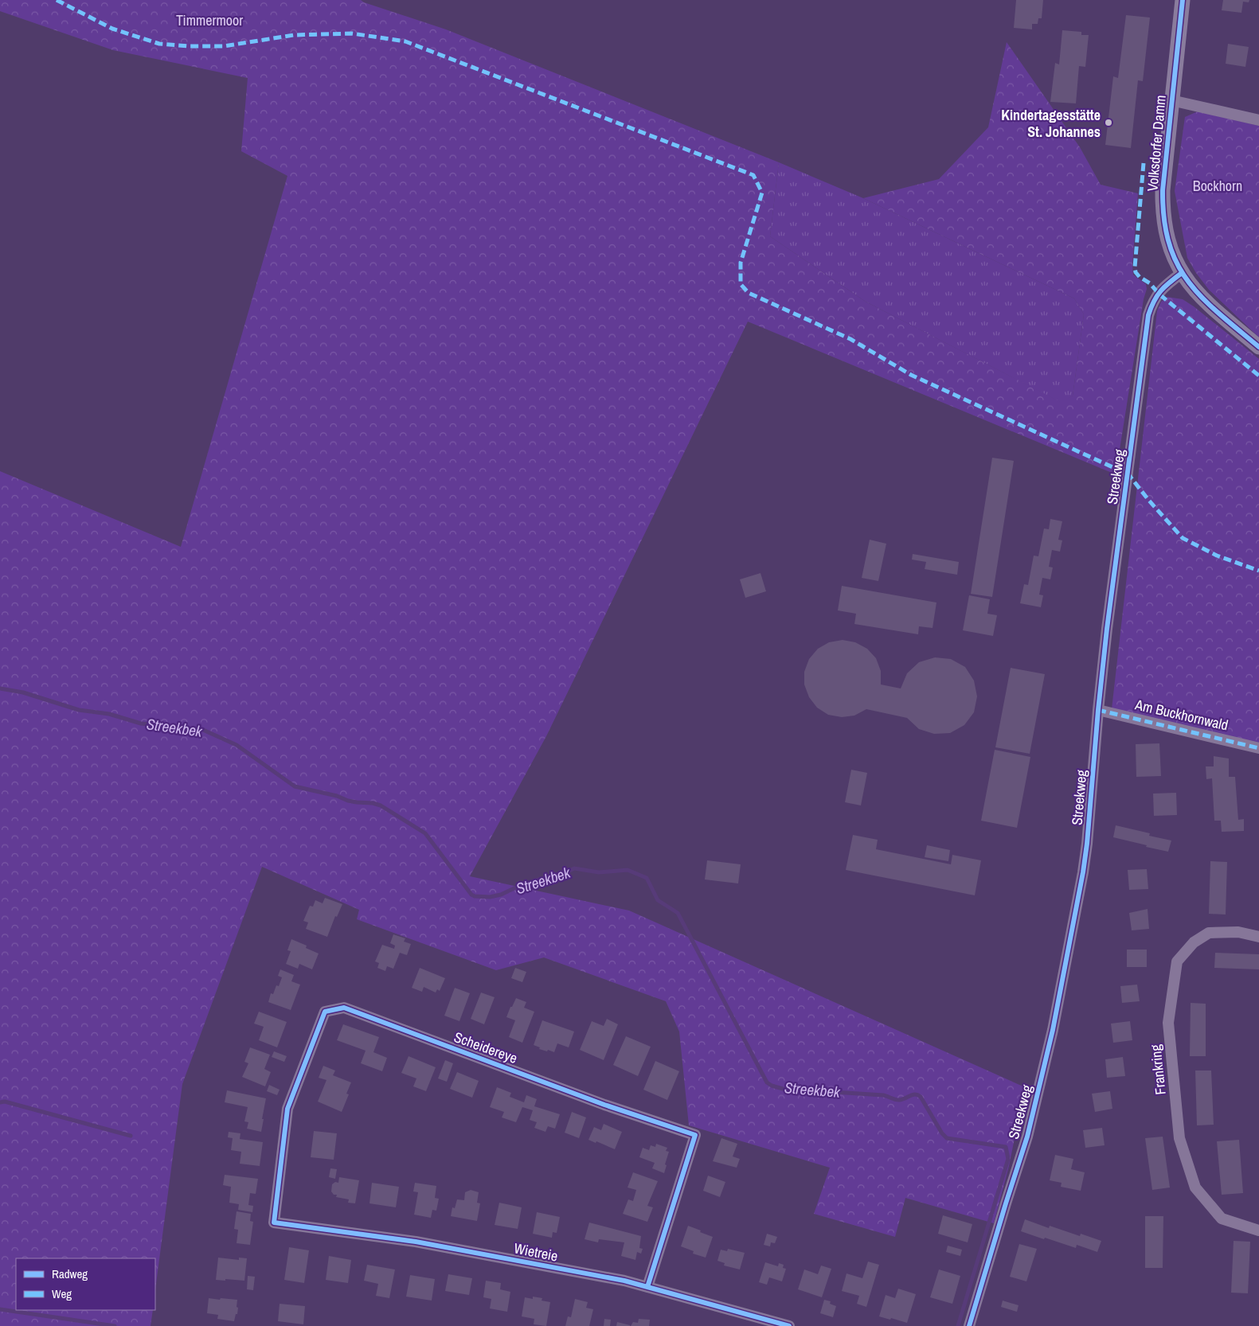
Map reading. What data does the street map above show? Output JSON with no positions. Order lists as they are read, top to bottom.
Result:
{
  "streets": {
    "main road": ["Volksdorfer Damm"],
    "street": [
      "Streekweg",
      "Am Buckhornwald",
      "Scheidereye",
      "Frankring",
      "Wietreie"
    ]
  },
  "crossings": [
    ["Volksdorfer Damm", "Streekweg"],
    ["Streekweg", "Am Buckhornwald"],
    ["Scheidereye", "Wietreie"]
  ],
  "water": ["Streekbek"],
  "parks": ["Timmermoor", "Bockhorn"],
  "places": ["Kindertagesstätte St. Johannes"],
  "legend": ["Radweg", "Weg"]
}
